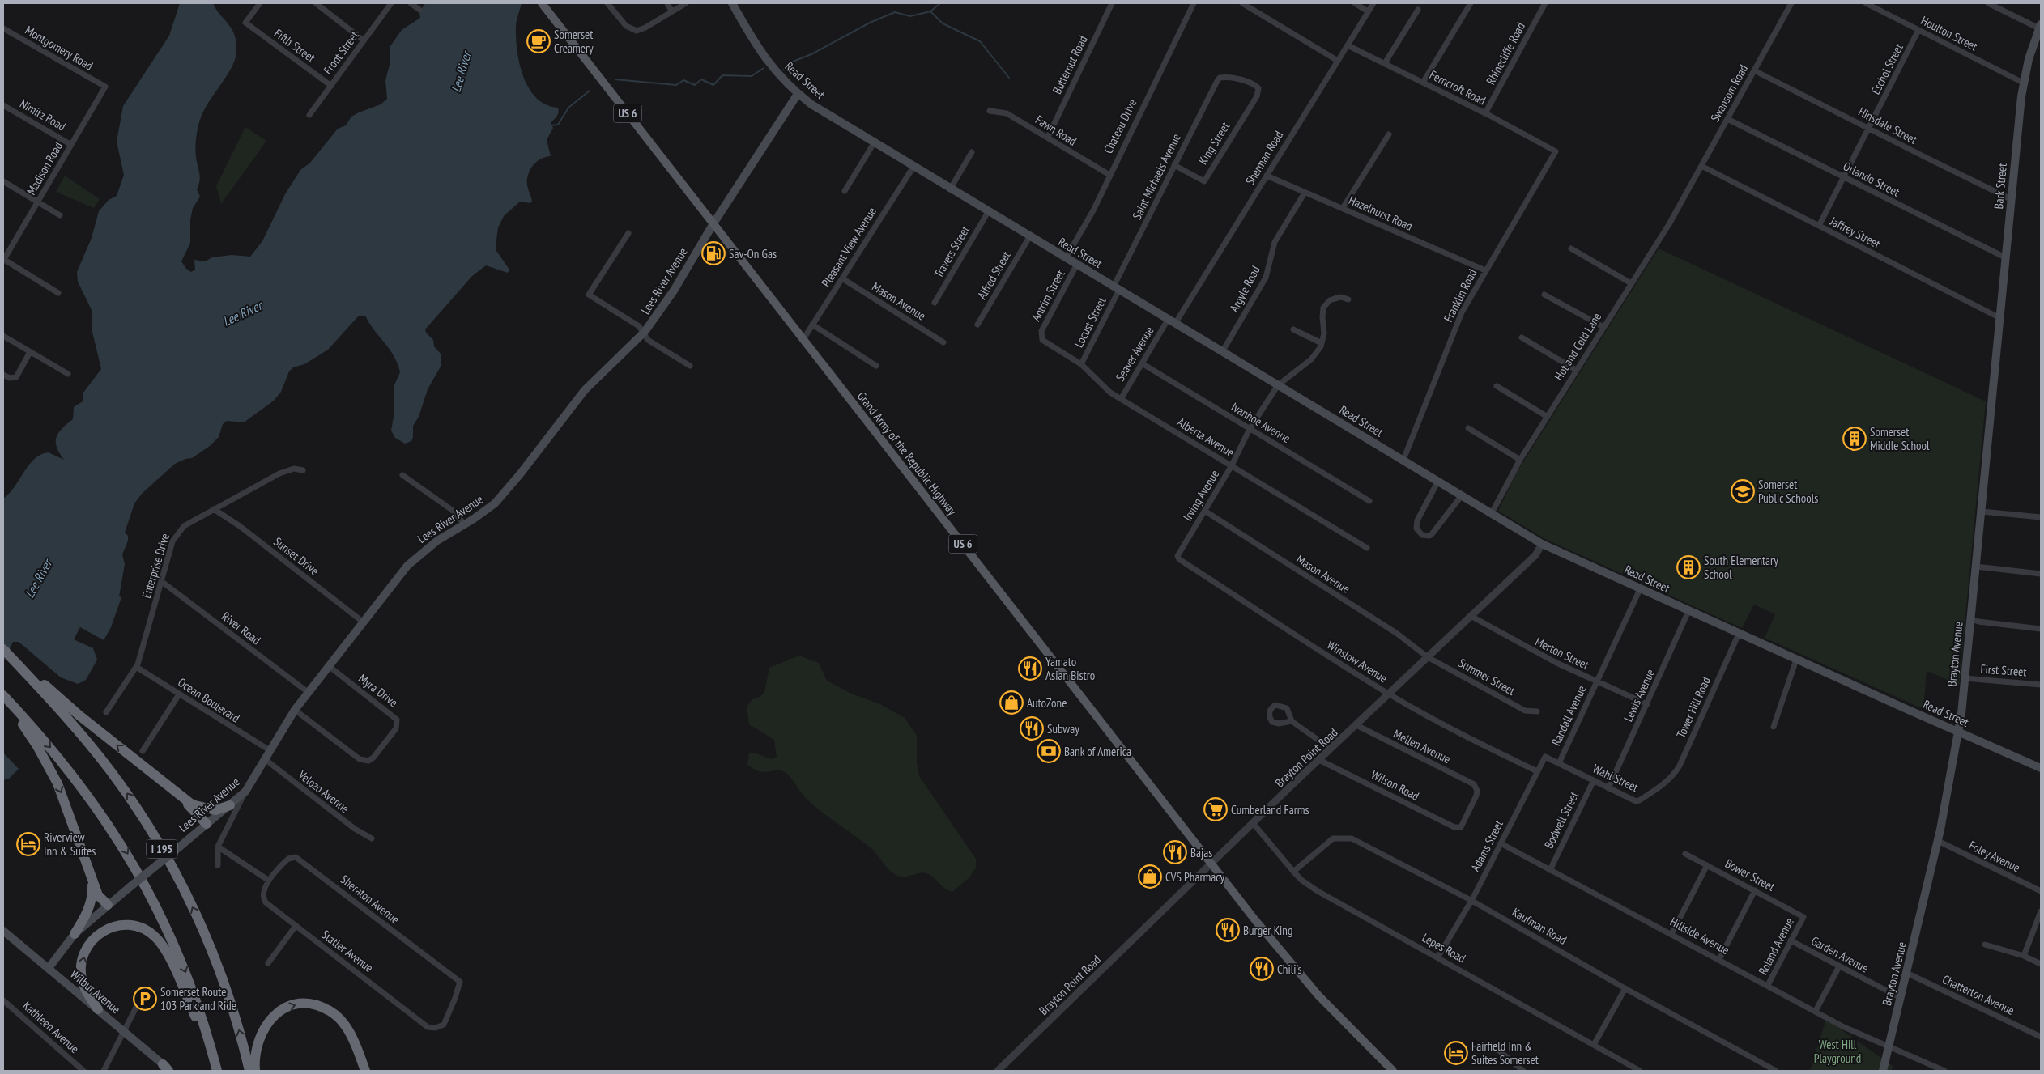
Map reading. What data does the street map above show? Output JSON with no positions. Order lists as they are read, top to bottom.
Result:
{
  "streets": {
    "highway": ["I 195"],
    "main road": [
      "Read Street",
      "US 6",
      "Bark Street",
      "Lees River Avenue",
      "Grand Army of the Republic Highway",
      "Brayton Avenue",
      "Wilbur Avenue"
    ],
    "street": [
      "Houlton Street",
      "Fifth Street",
      "Montgomery Road",
      "Front Street",
      "Rhinecliffe Road",
      "Butternut Road",
      "Eschol Street",
      "Ferncroft Road",
      "Swansom Road",
      "Nimitz Road",
      "Hinsdale Street",
      "Chateau Drive",
      "Fawn Road",
      "King Street",
      "Sherman Road",
      "Madison Road",
      "Saint Michaels Avenue",
      "Orlando Street",
      "Hazelhurst Road",
      "Jaffrey Street",
      "Pleasant View Avenue",
      "Travers Street",
      "Alfred Street",
      "Argyle Road",
      "Antrim Street",
      "Franklin Road",
      "Mason Avenue",
      "Locust Street",
      "Hot and Cold Lane",
      "Seaver Avenue",
      "Ivanhoe Avenue",
      "Alberta Avenue",
      "Irving Avenue",
      "Sunset Drive",
      "Enterprise Drive",
      "River Road",
      "Merton Street",
      "Winslow Avenue",
      "First Street",
      "Summer Street",
      "Myra Drive",
      "Lewis Avenue",
      "Ocean Boulevard",
      "Tower Hill Road",
      "Randall Avenue",
      "Mellen Avenue",
      "Brayton Point Road",
      "Wahl Street",
      "Wilson Road",
      "Velozo Avenue",
      "Bodwell Street",
      "Adams Street",
      "Foley Avenue",
      "Bower Street",
      "Sheraton Avenue",
      "Kaufman Road",
      "Hillside Avenue",
      "Roland Avenue",
      "Lepes Road",
      "Statler Avenue",
      "Garden Avenue",
      "Chatterton Avenue",
      "Kathleen Avenue"
    ]
  },
  "crossings": [
    ["Houlton Street", "Eschol Street"],
    ["Houlton Street", "Bark Street"],
    ["Fifth Street", "Front Street"],
    ["Montgomery Road", "Madison Road"],
    ["Rhinecliffe Road", "Ferncroft Road"],
    ["Butternut Road", "Fawn Road"],
    ["Eschol Street", "Hinsdale Street"],
    ["Eschol Street", "Orlando Street"],
    ["Eschol Street", "Jaffrey Street"],
    ["Read Street", "Chateau Drive"],
    ["Read Street", "Sherman Road"],
    ["Read Street", "Saint Michaels Avenue"],
    ["Read Street", "Pleasant View Avenue"],
    ["Read Street", "Travers Street"],
    ["Read Street", "Alfred Street"],
    ["Read Street", "Lees River Avenue"],
    ["Read Street", "Argyle Road"],
    ["Read Street", "Antrim Street"],
    ["Read Street", "Franklin Road"],
    ["Read Street", "Locust Street"],
    ["Read Street", "Hot and Cold Lane"],
    ["Read Street", "Seaver Avenue"],
    ["Read Street", "Irving Avenue"],
    ["Read Street", "Brayton Avenue"],
    ["Read Street", "Lewis Avenue"],
    ["Read Street", "Tower Hill Road"],
    ["Read Street", "Randall Avenue"],
    ["Read Street", "Brayton Point Road"],
    ["Ferncroft Road", "Sherman Road"],
    ["Ferncroft Road", "Franklin Road"],
    ["Swansom Road", "Hinsdale Street"],
    ["Swansom Road", "Orlando Street"],
    ["Swansom Road", "Jaffrey Street"],
    ["Swansom Road", "Hot and Cold Lane"],
    ["US 6", "Lees River Avenue"],
    ["US 6", "Grand Army of the Republic Highway"],
    ["Nimitz Road", "Madison Road"],
    ["Hinsdale Street", "Bark Street"],
    ["Chateau Drive", "Fawn Road"],
    ["King Street", "Saint Michaels Avenue"],
    ["Sherman Road", "Hazelhurst Road"],
    ["Sherman Road", "Seaver Avenue"],
    ["Saint Michaels Avenue", "Locust Street"],
    ["Orlando Street", "Bark Street"],
    ["Bark Street", "Jaffrey Street"],
    ["Bark Street", "Brayton Avenue"],
    ["Hazelhurst Road", "Argyle Road"],
    ["Hazelhurst Road", "Franklin Road"],
    ["Pleasant View Avenue", "Mason Avenue"],
    ["Pleasant View Avenue", "Grand Army of the Republic Highway"],
    ["Lees River Avenue", "Grand Army of the Republic Highway"],
    ["Lees River Avenue", "Sunset Drive"],
    ["Lees River Avenue", "River Road"],
    ["Lees River Avenue", "Myra Drive"],
    ["Lees River Avenue", "Ocean Boulevard"],
    ["Lees River Avenue", "Velozo Avenue"],
    ["Lees River Avenue", "Wilbur Avenue"],
    ["Antrim Street", "Alberta Avenue"],
    ["Mason Avenue", "Irving Avenue"],
    ["Mason Avenue", "Summer Street"],
    ["Mason Avenue", "Brayton Point Road"],
    ["Locust Street", "Alberta Avenue"],
    ["Seaver Avenue", "Ivanhoe Avenue"],
    ["Seaver Avenue", "Alberta Avenue"],
    ["Ivanhoe Avenue", "Irving Avenue"],
    ["Alberta Avenue", "Irving Avenue"],
    ["Grand Army of the Republic Highway", "Brayton Point Road"],
    ["Irving Avenue", "Winslow Avenue"],
    ["Sunset Drive", "Enterprise Drive"],
    ["Enterprise Drive", "River Road"],
    ["Enterprise Drive", "Ocean Boulevard"],
    ["Merton Street", "Lewis Avenue"],
    ["Merton Street", "Randall Avenue"],
    ["Merton Street", "Brayton Point Road"],
    ["Brayton Avenue", "First Street"],
    ["Brayton Avenue", "Foley Avenue"],
    ["Brayton Avenue", "Hillside Avenue"],
    ["Brayton Avenue", "Garden Avenue"],
    ["Brayton Avenue", "Chatterton Avenue"],
    ["Winslow Avenue", "Brayton Point Road"],
    ["Winslow Avenue", "Adams Street"],
    ["Summer Street", "Brayton Point Road"],
    ["Lewis Avenue", "Wahl Street"],
    ["Tower Hill Road", "Wahl Street"],
    ["Randall Avenue", "Wahl Street"],
    ["Randall Avenue", "Adams Street"],
    ["Mellen Avenue", "Brayton Point Road"],
    ["Mellen Avenue", "Wilson Road"],
    ["Brayton Point Road", "Wilson Road"],
    ["Brayton Point Road", "Lepes Road"],
    ["Wahl Street", "Bodwell Street"],
    ["Wahl Street", "Adams Street"],
    ["Bodwell Street", "Hillside Avenue"],
    ["Adams Street", "Kaufman Road"],
    ["Adams Street", "Hillside Avenue"],
    ["Adams Street", "Lepes Road"],
    ["Bower Street", "Roland Avenue"],
    ["Sheraton Avenue", "Statler Avenue"],
    ["Kaufman Road", "Lepes Road"],
    ["Hillside Avenue", "Roland Avenue"],
    ["Roland Avenue", "Garden Avenue"]
  ],
  "water": ["Lee River"],
  "parks": ["West Hill Playground"],
  "places": {
    "cafe": ["Somerset Creamery"],
    "fuel station": ["Sav-On Gas"],
    "building": ["Somerset Middle School", "South Elementary School"],
    "school or university": ["Somerset Public Schools"],
    "restaurant": [
      "Yamato Asian Bistro",
      "Subway",
      "Bajas",
      "Burger King",
      "Chili's"
    ],
    "shop": ["AutoZone", "CVS Pharmacy"],
    "bank": ["Bank of America"],
    "supermarket": ["Cumberland Farms"],
    "hotel": ["Riverview Inn & Suites", "Fairfield Inn & Suites Somerset"],
    "parking": ["Somerset Route 103 Park and Ride"]
  }
}
